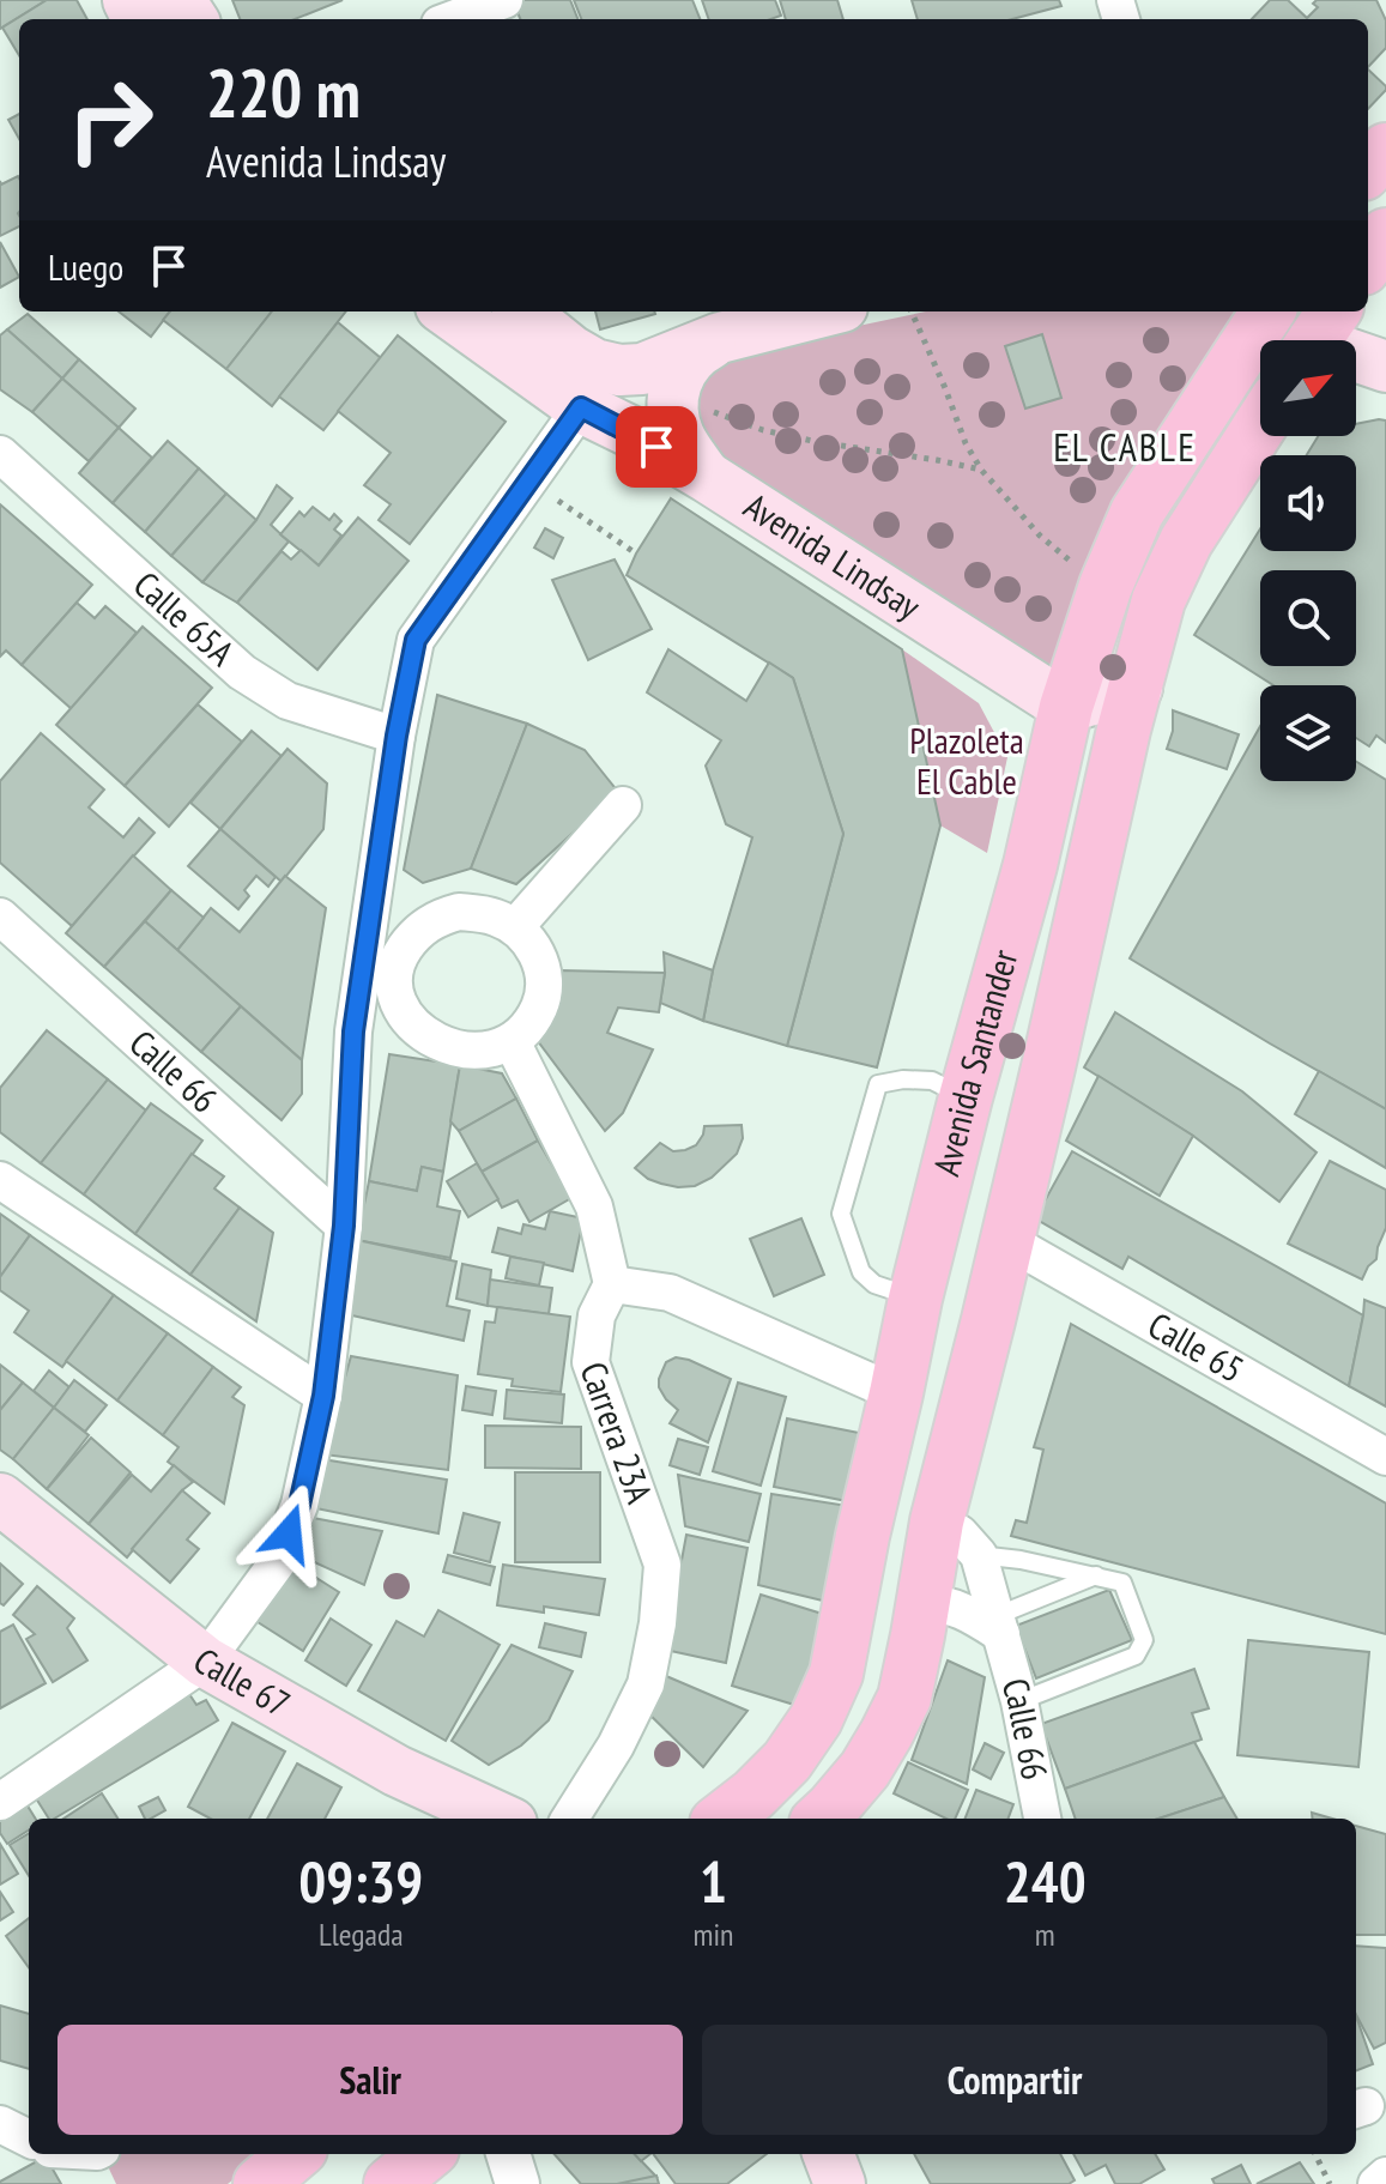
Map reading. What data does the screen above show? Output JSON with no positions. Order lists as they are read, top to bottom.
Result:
{
  "streets": {
    "main road": ["Avenida Lindsay", "Avenida Santander", "Calle 67"],
    "street": [
      "Calle 65A",
      "Calle 66",
      "Calle 65",
      "Carrera 23A"
    ]
  },
  "crossings": [
    ["Avenida Lindsay", "Avenida Santander"],
    ["Avenida Santander", "Calle 66"],
    ["Avenida Santander", "Calle 65"]
  ],
  "districts": ["EL CABLE"],
  "parks": ["Plazoleta El Cable"],
  "north": "top right",
  "page": {
    "turn": ["220 m", "Avenida Lindsay"],
    "then": "Luego",
    "eta": [
      "09:39",
      "Llegada",
      "1",
      "min",
      "240",
      "m"
    ],
    "buttons": ["Salir", "Compartir"]
  }
}
